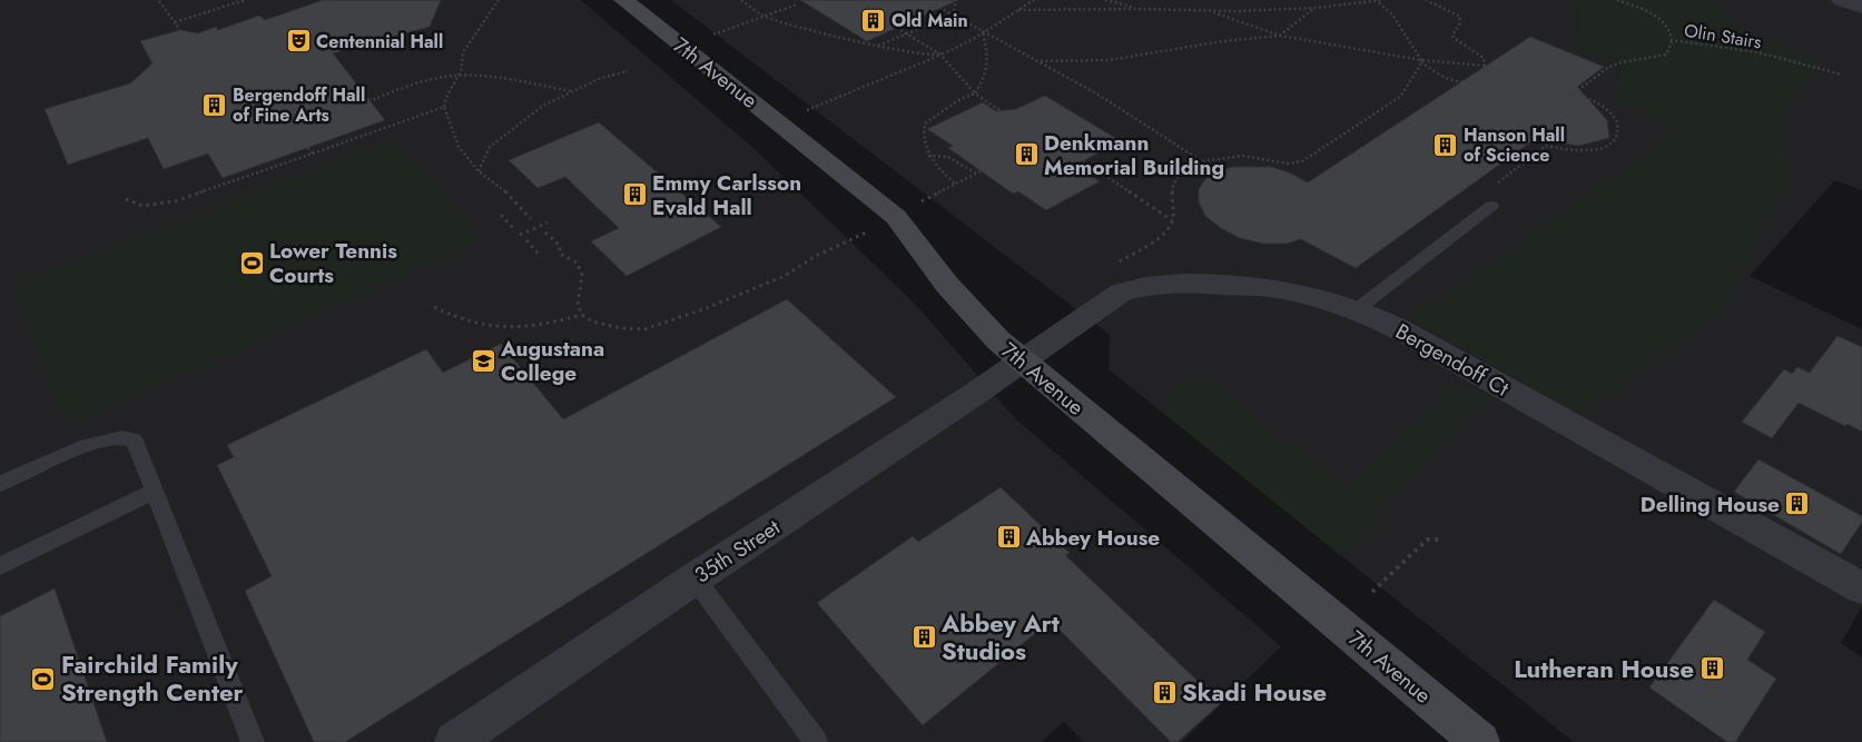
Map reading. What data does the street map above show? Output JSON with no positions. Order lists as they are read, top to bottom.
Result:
{
  "streets": {
    "street": ["7th Avenue", "Bergendoff Ct", "35th Street"],
    "path": ["Olin Stairs"]
  },
  "crossings": [
    ["7th Avenue", "Bergendoff Ct"],
    ["7th Avenue", "35th Street"],
    ["Bergendoff Ct", "35th Street"]
  ],
  "places": {
    "building": [
      "Old Main",
      "Bergendoff Hall of Fine Arts",
      "Hanson Hall of Science",
      "Denkmann Memorial Building",
      "Emmy Carlsson Evald Hall",
      "Delling House",
      "Abbey House",
      "Abbey Art Studios",
      "Lutheran House",
      "Skadi House"
    ],
    "theatre": ["Centennial Hall"],
    "sports": ["Lower Tennis Courts", "Fairchild Family Strength Center"],
    "school or university": ["Augustana College"]
  }
}
